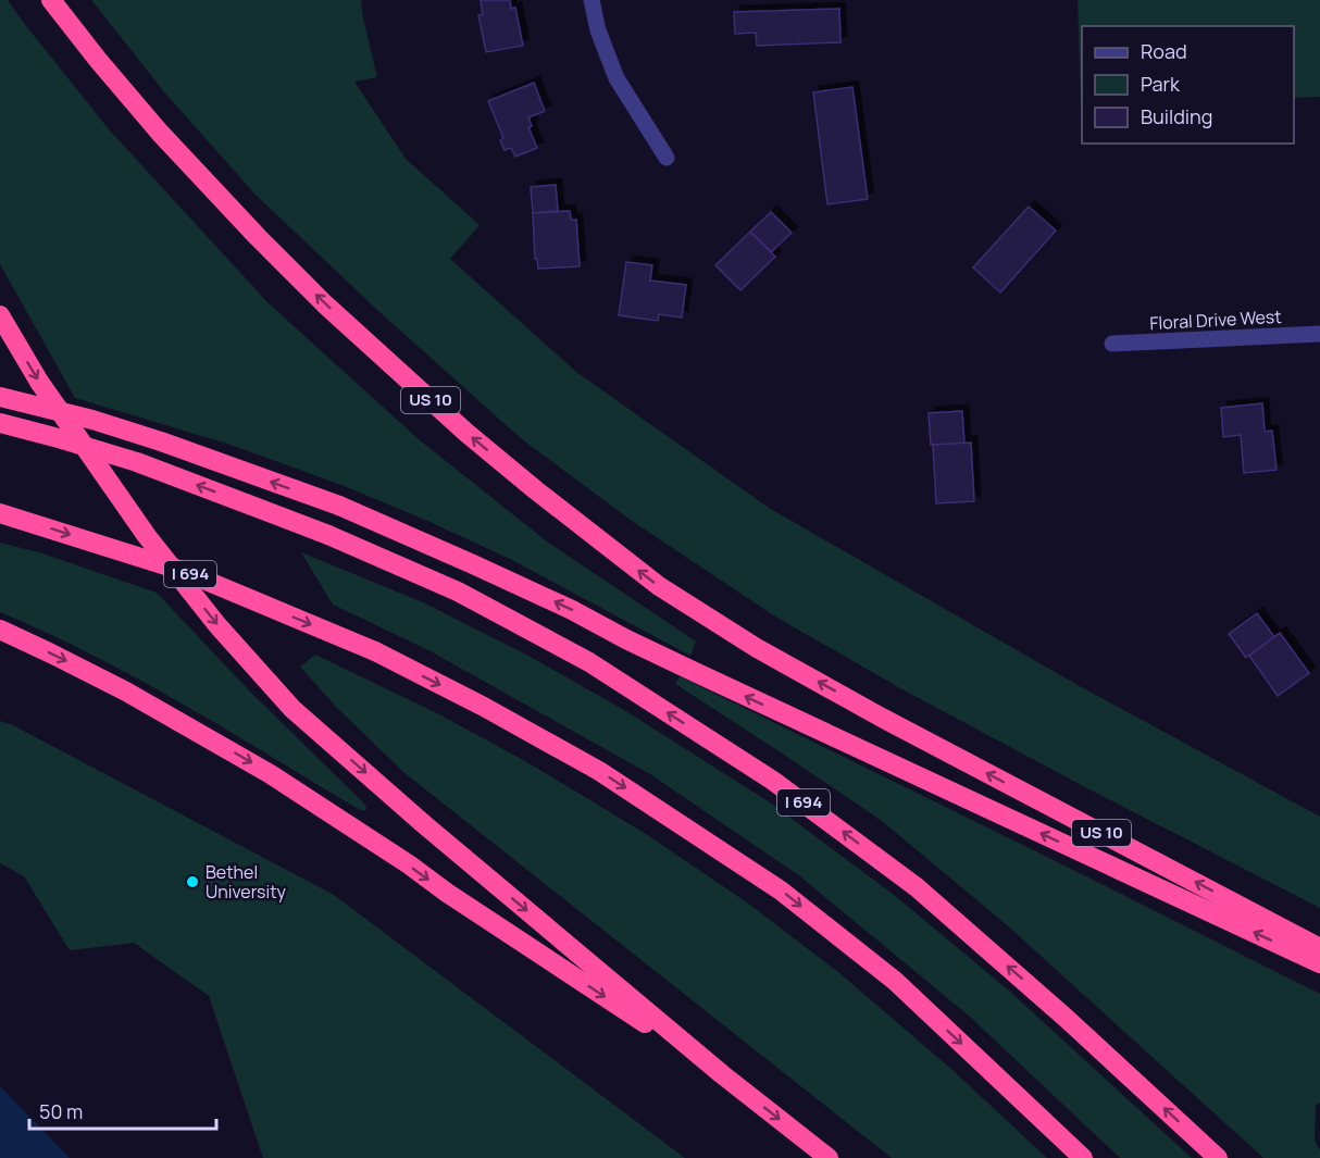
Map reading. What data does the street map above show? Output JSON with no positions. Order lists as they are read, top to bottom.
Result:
{
  "streets": {
    "highway": ["US 10", "I 694"],
    "street": ["Floral Drive West"]
  },
  "places": ["Bethel University"],
  "legend": ["Road", "Park", "Building"],
  "scale_bar": "50 m"
}
